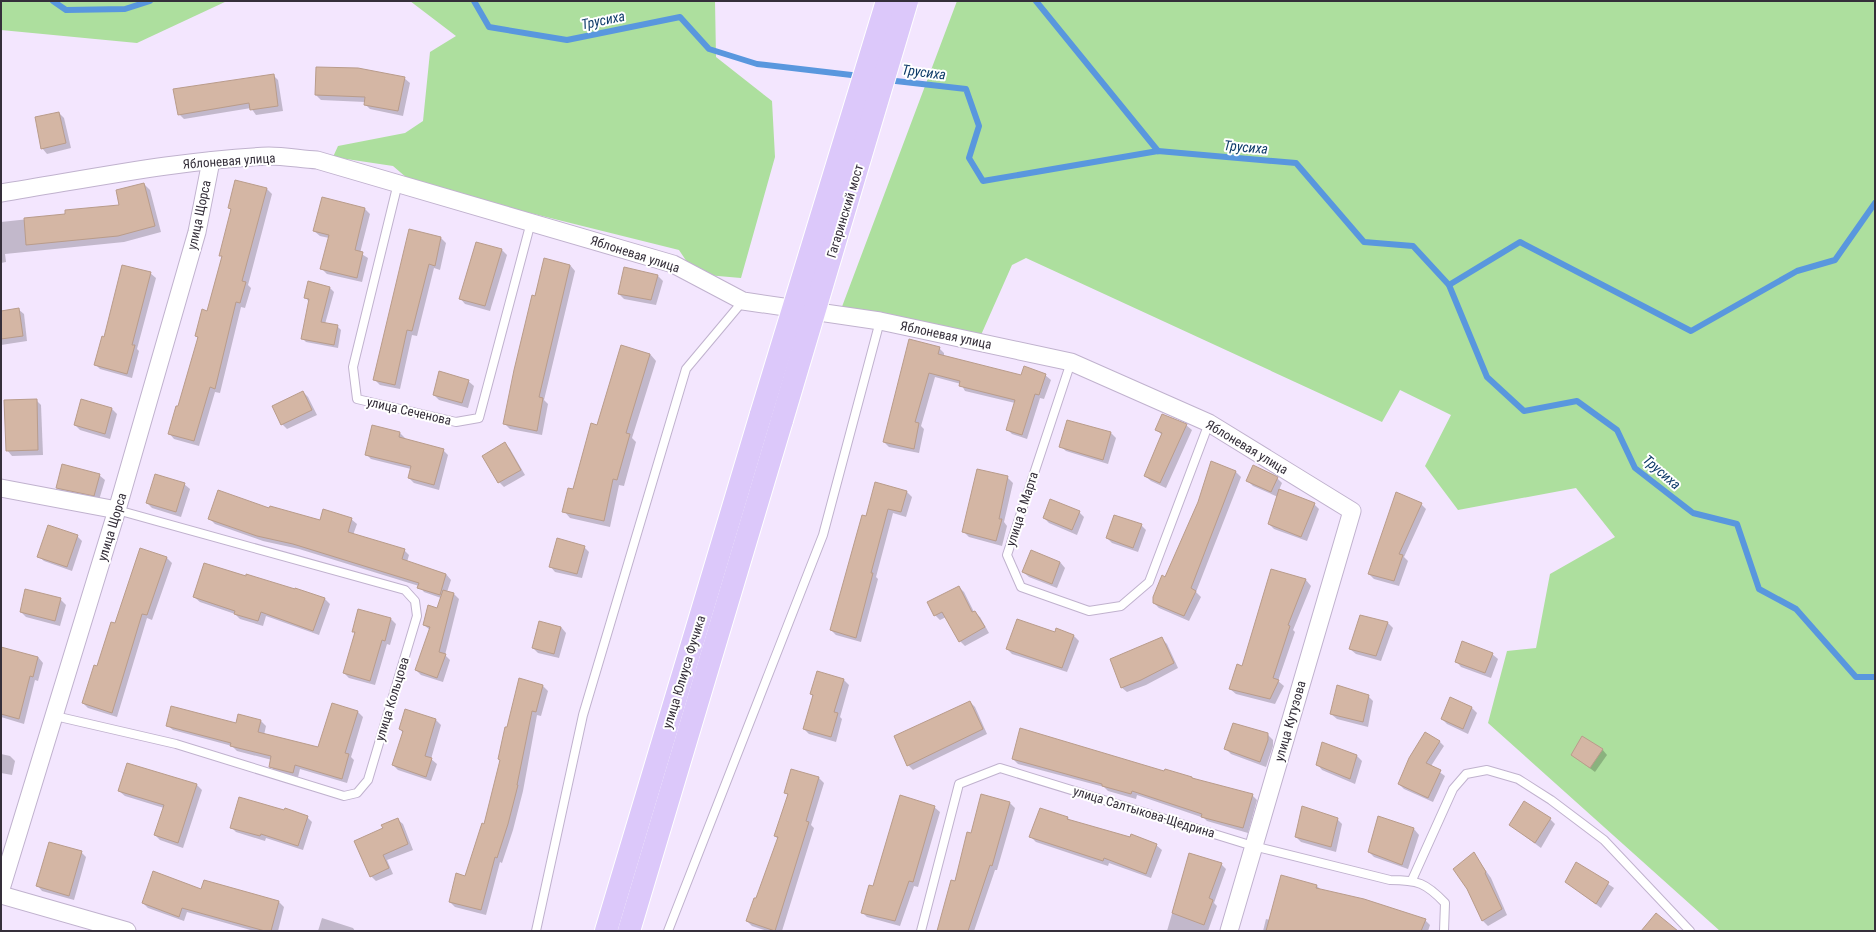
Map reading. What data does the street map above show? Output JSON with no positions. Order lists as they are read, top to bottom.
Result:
{
  "streets": {
    "main road": ["Гагаринский мост", "улица Юлиуса Фучика"],
    "street": ["Яблоневая улица", "улица Щорса", "улица Кутузова"],
    "lane": [
      "улица Сеченова",
      "улица 8 Марта",
      "улица Кольцова",
      "улица Салтыкова-Щедрина"
    ]
  },
  "crossings": [
    ["Яблоневая улица", "улица Щорса"],
    ["Яблоневая улица", "улица Сеченова"],
    ["Яблоневая улица", "улица 8 Марта"],
    ["Яблоневая улица", "улица Кутузова"],
    ["Гагаринский мост", "улица Юлиуса Фучика"],
    ["улица Щорса", "улица Кольцова"],
    ["улица Кутузова", "улица Салтыкова-Щедрина"]
  ],
  "water": ["Трусиха"]
}
